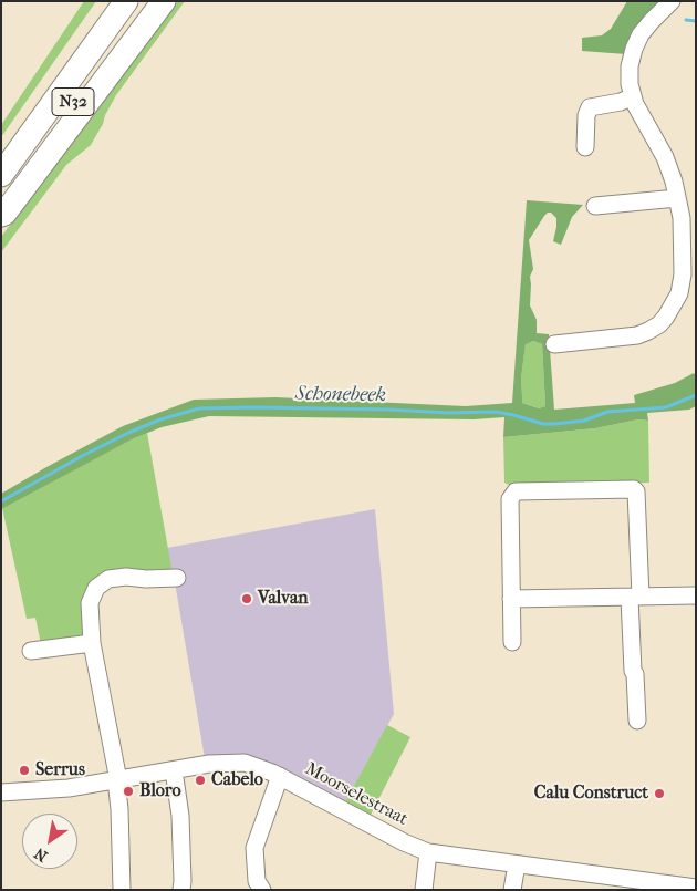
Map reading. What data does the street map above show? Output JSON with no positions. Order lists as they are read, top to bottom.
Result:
{
  "streets": {
    "highway": ["N32"],
    "street": ["Moorselestraat"]
  },
  "water": ["Schonebeek"],
  "places": [
    "Valvan",
    "Serrus",
    "Cabelo",
    "Bloro",
    "Calu Construct"
  ],
  "north": "bottom left"
}
